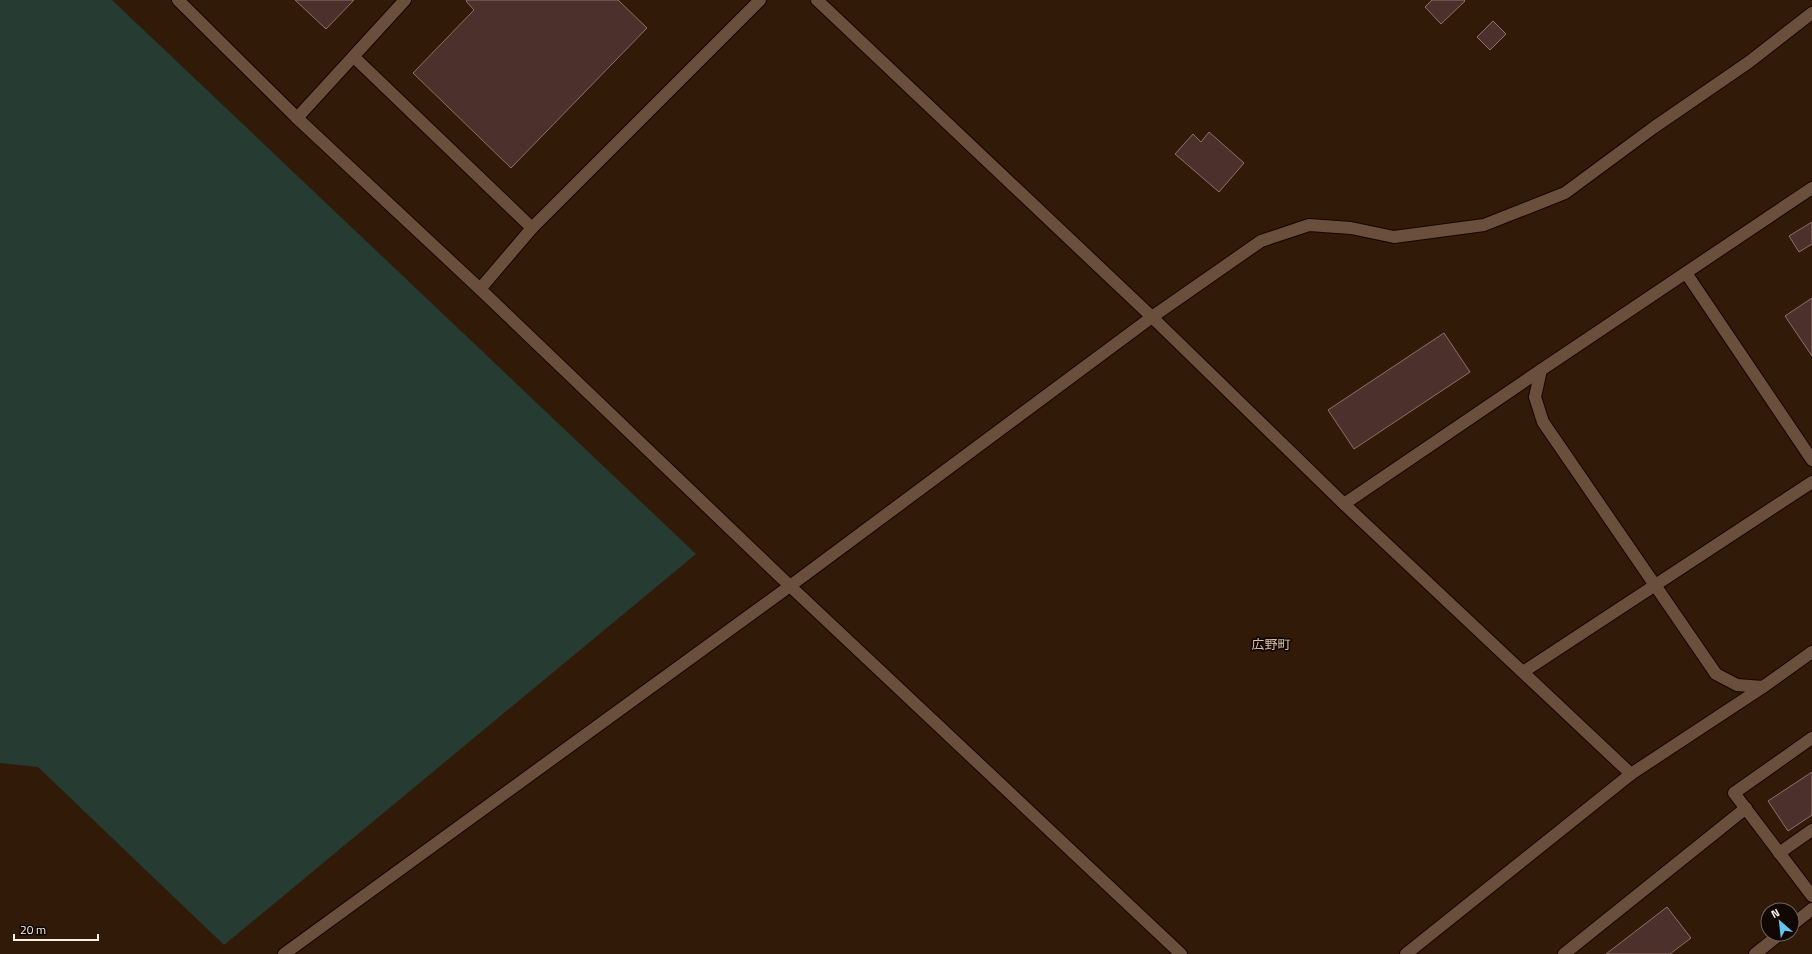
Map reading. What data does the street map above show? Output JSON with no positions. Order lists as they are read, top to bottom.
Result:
{
  "districts": ["広野町"],
  "scale_bar": "20 m",
  "north": "top left"
}
